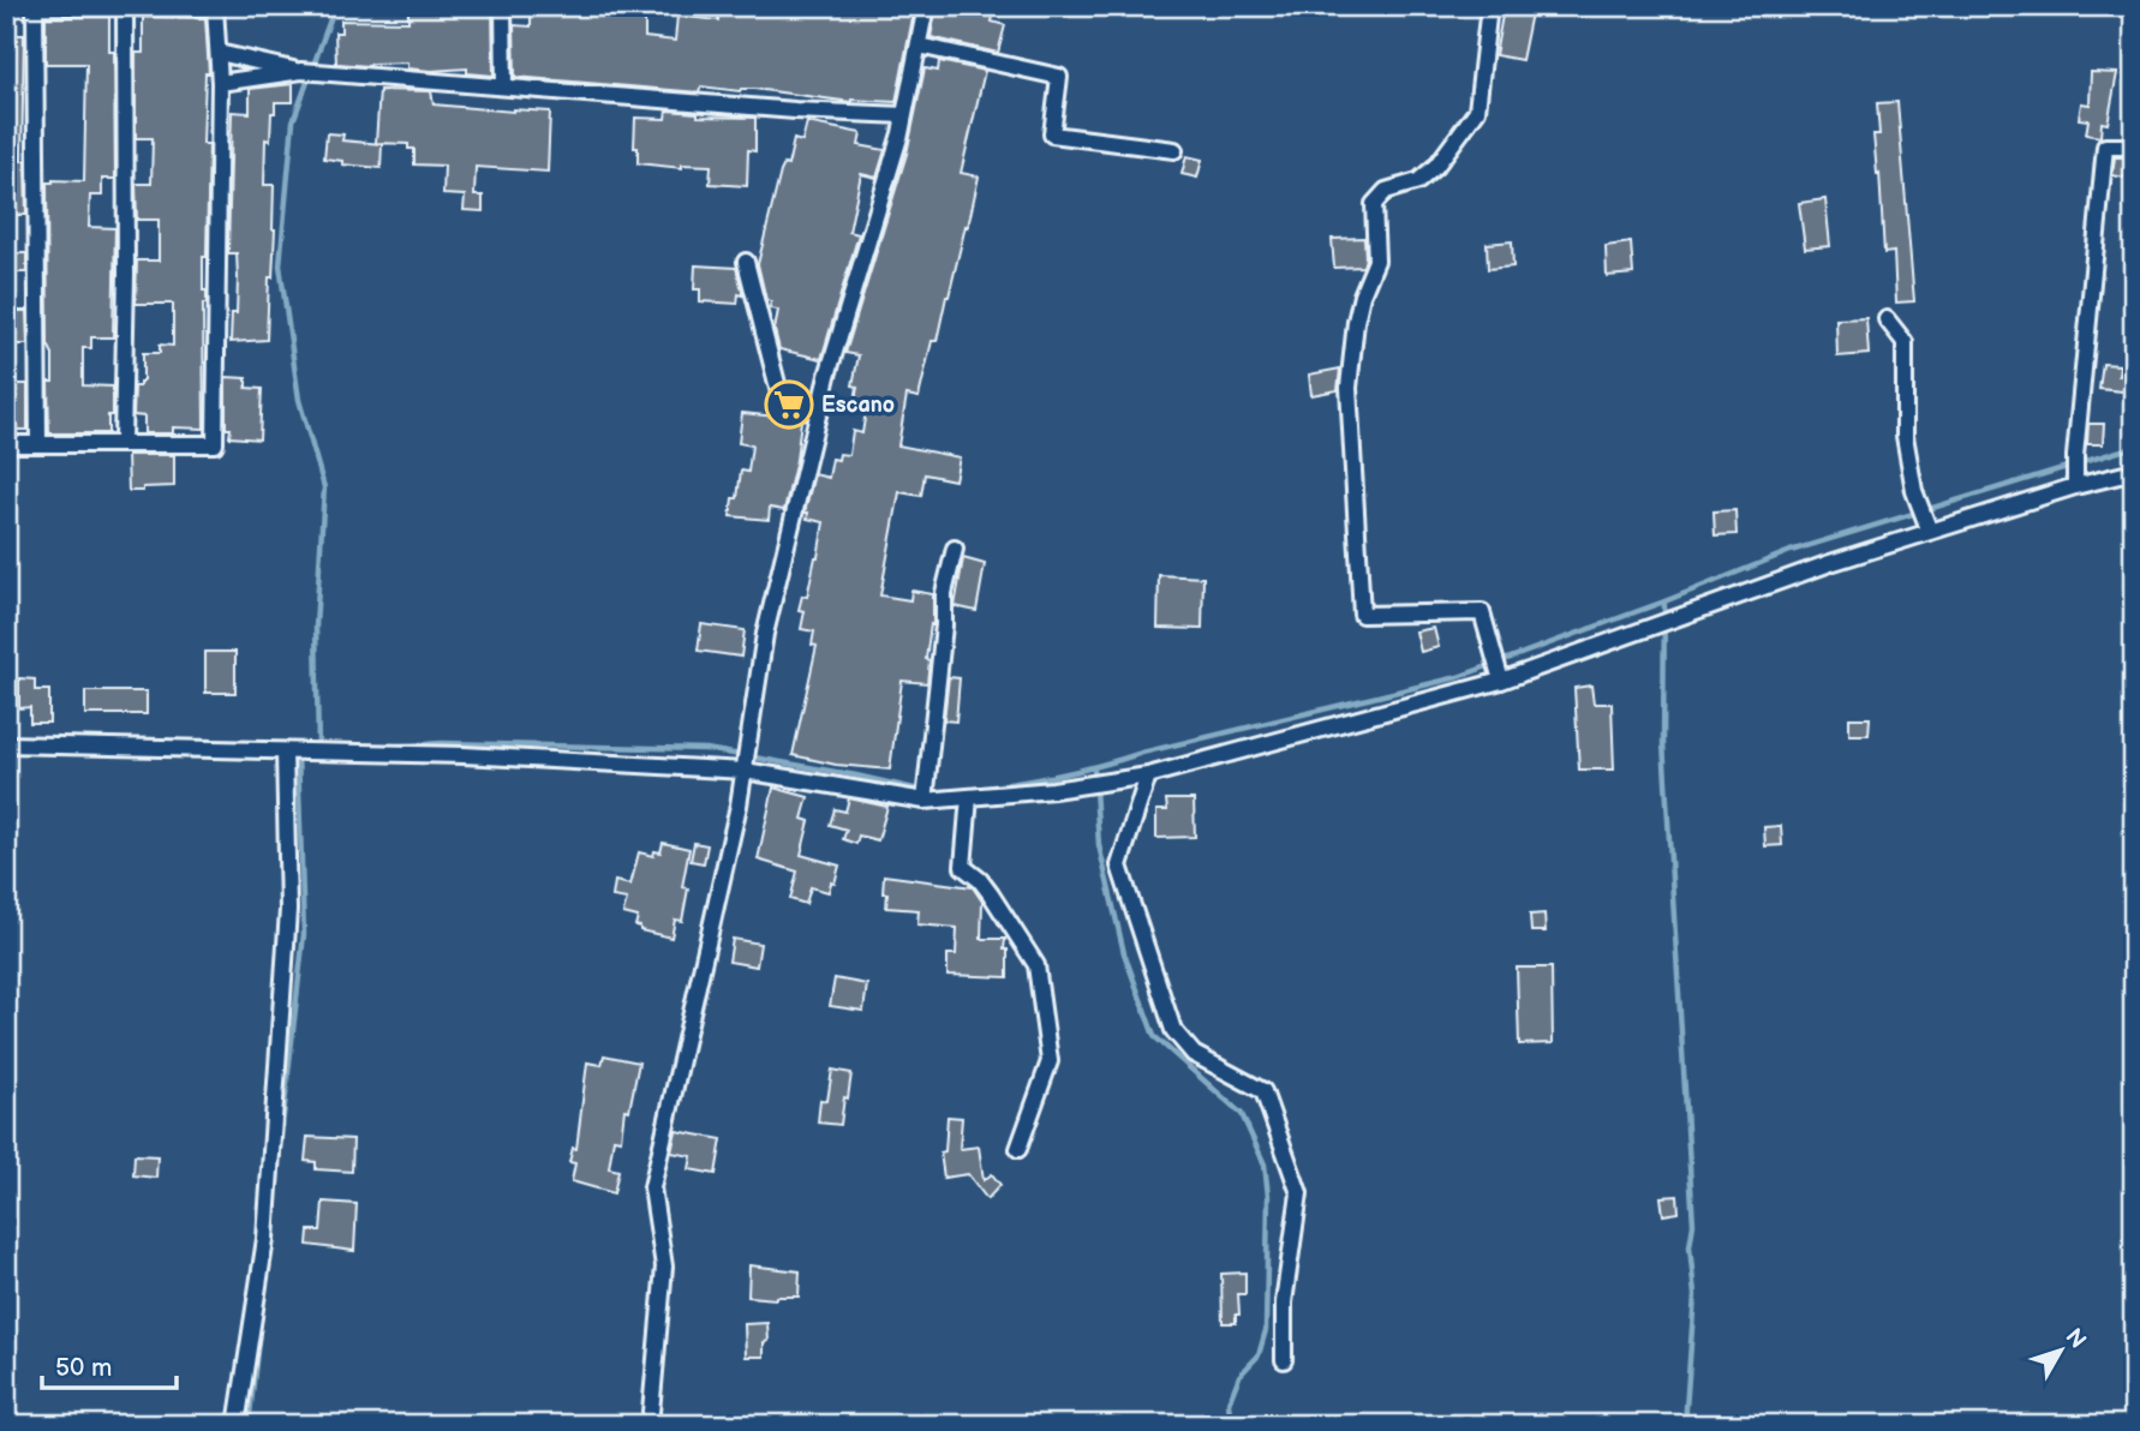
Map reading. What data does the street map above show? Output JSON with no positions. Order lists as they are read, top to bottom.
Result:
{
  "places": {
    "supermarket": ["Escano"]
  },
  "scale_bar": "50 m",
  "north": "top right"
}
